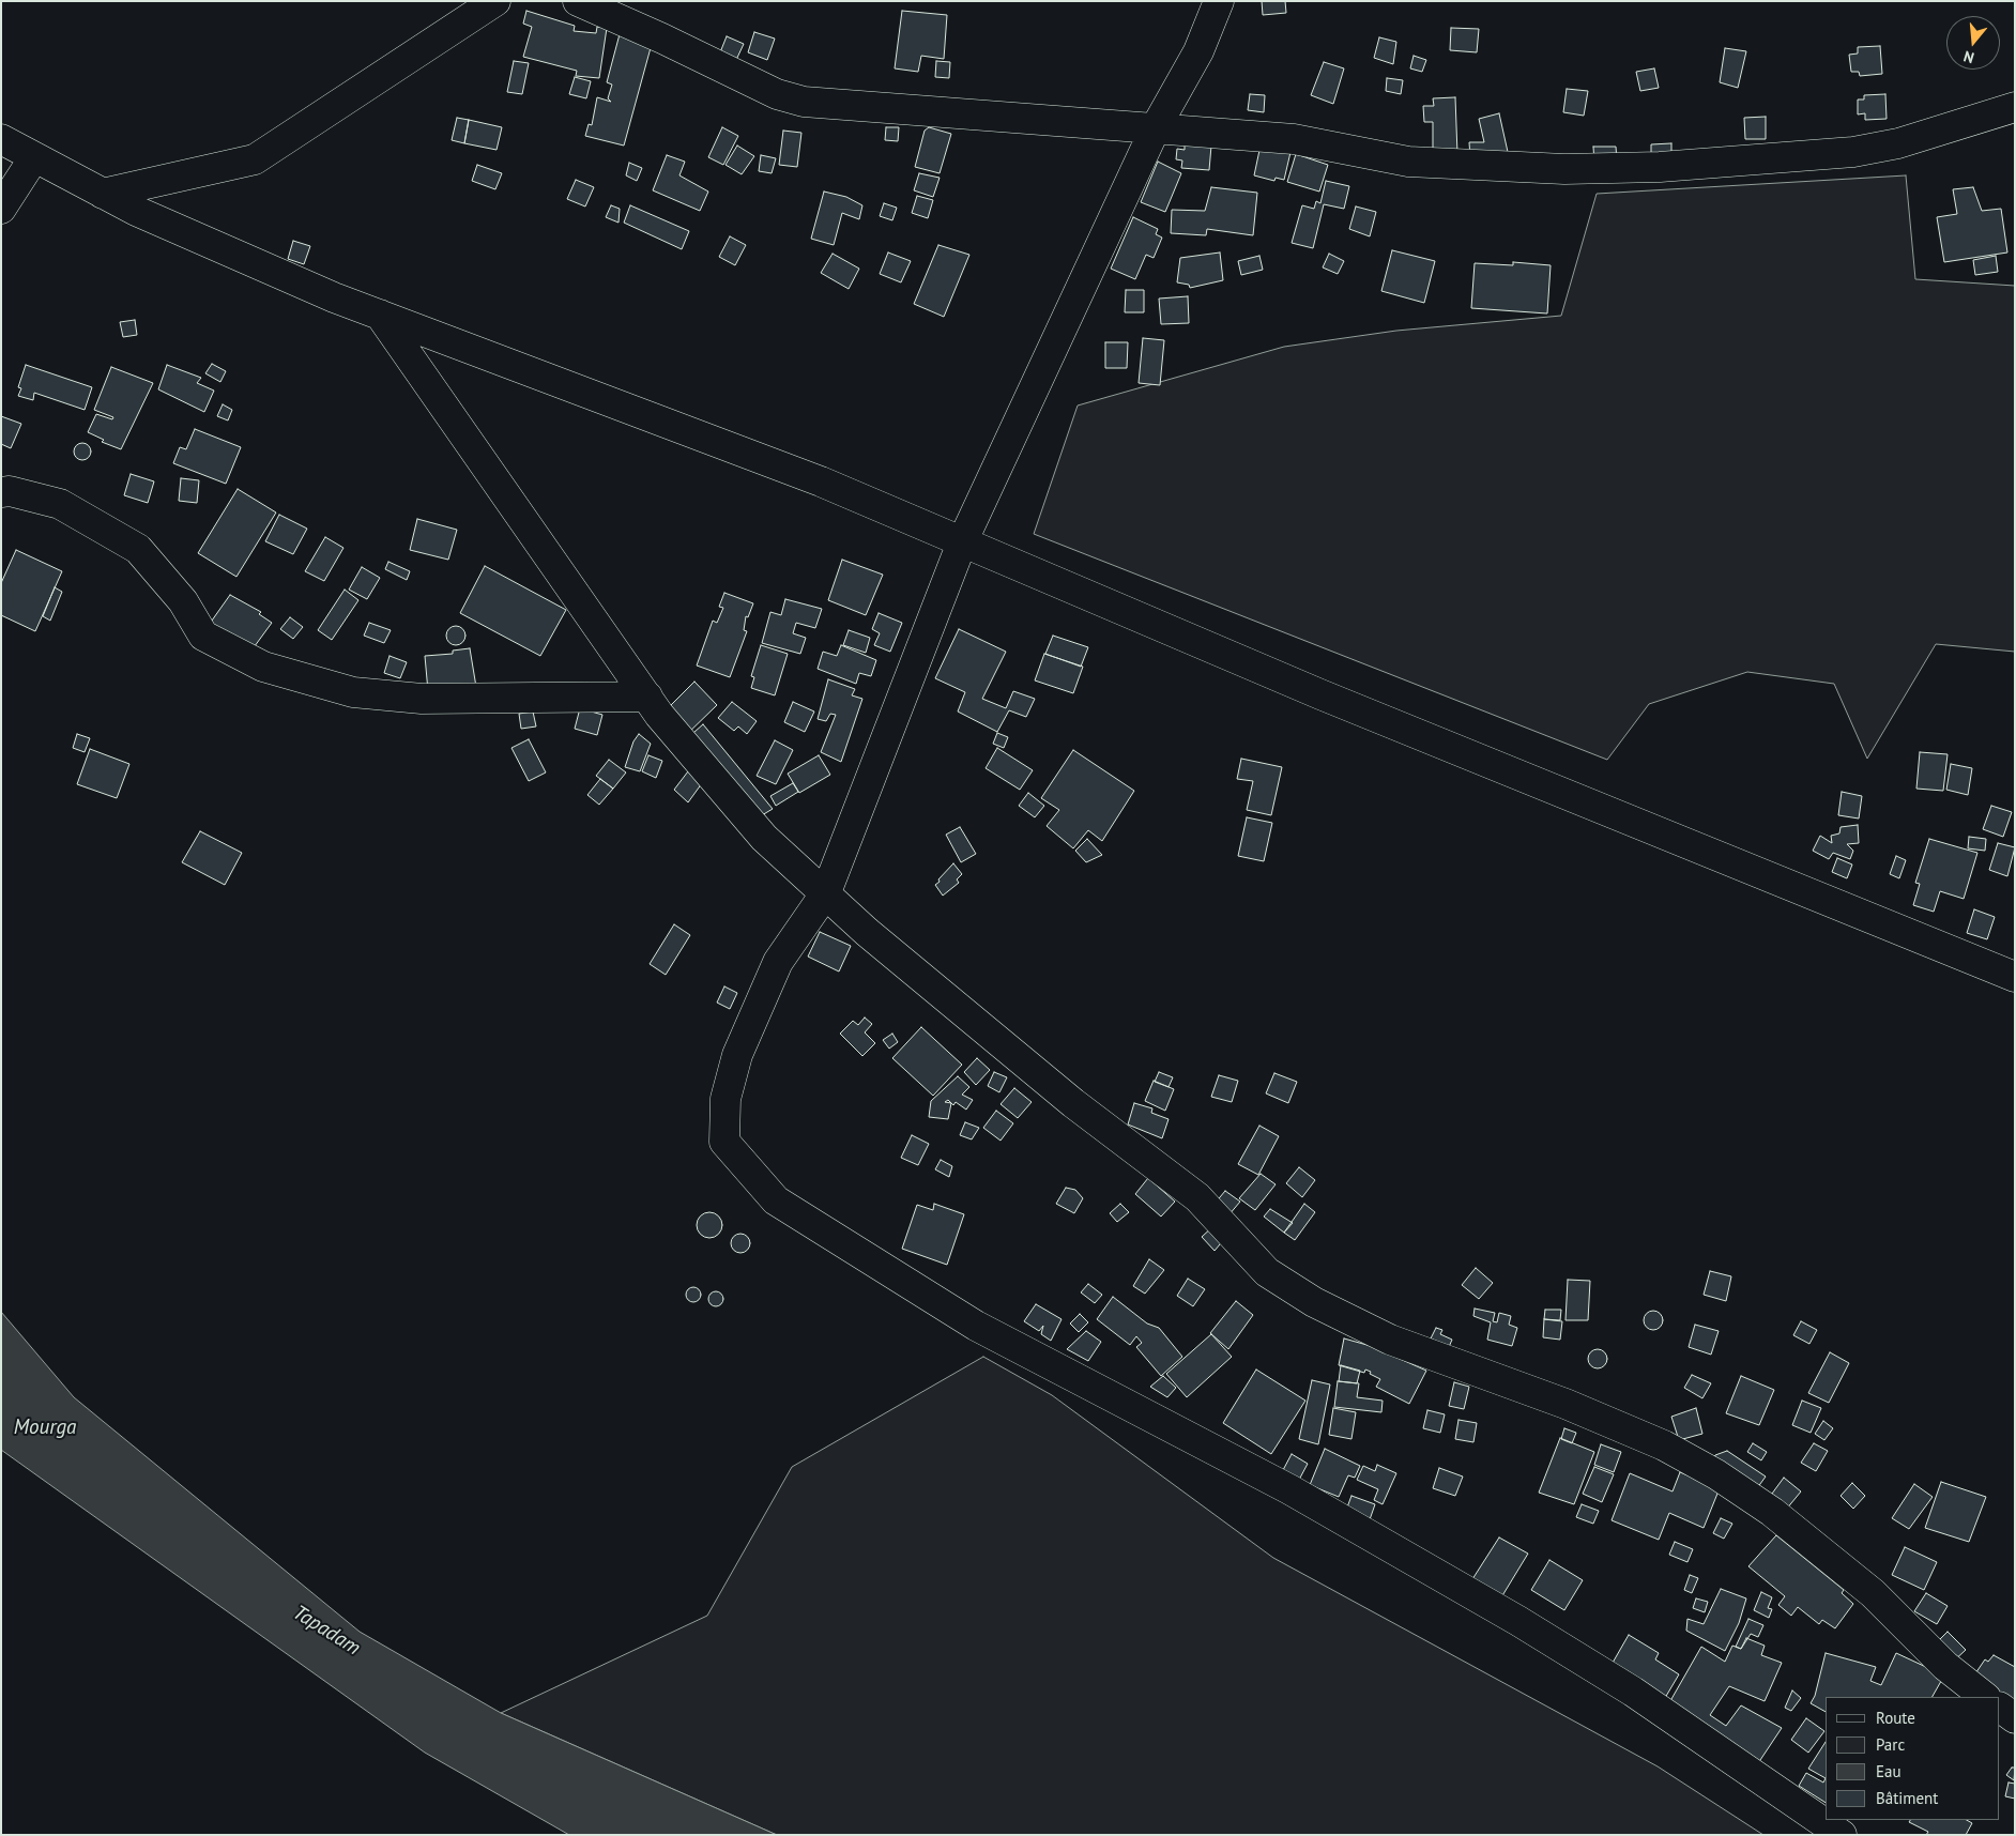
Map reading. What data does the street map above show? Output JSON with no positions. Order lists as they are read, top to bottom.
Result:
{
  "water": ["Mourga", "Tapadam"],
  "legend": [
    "Route",
    "Parc",
    "Eau",
    "Bâtiment"
  ],
  "north": "bottom"
}
